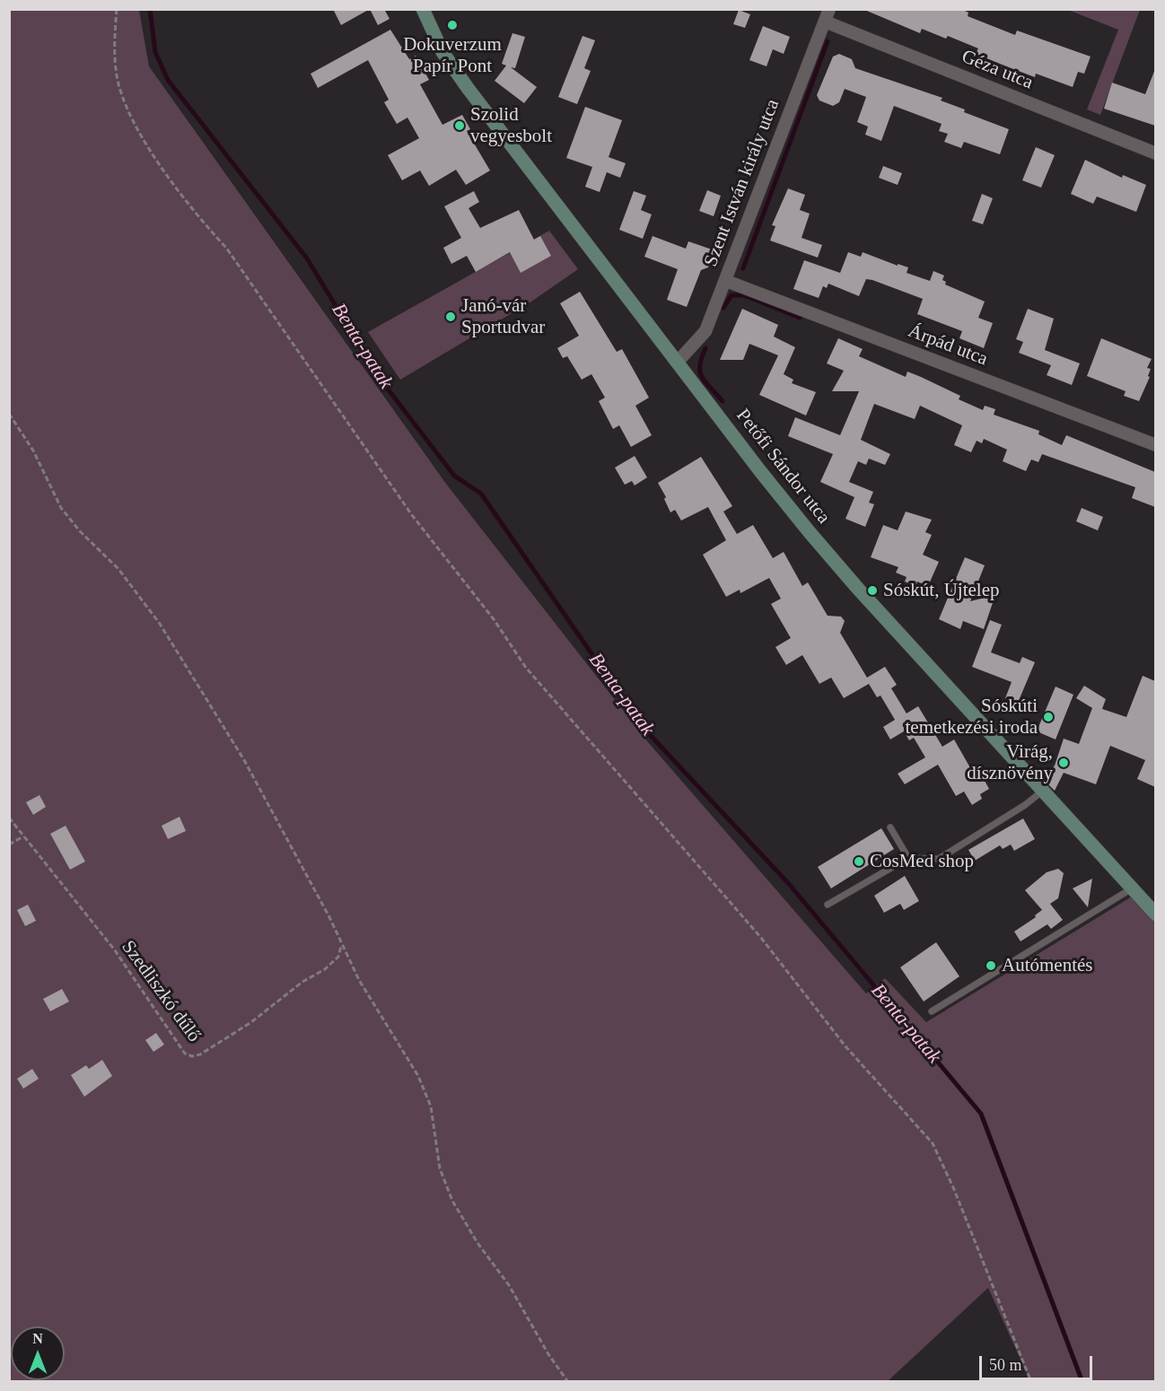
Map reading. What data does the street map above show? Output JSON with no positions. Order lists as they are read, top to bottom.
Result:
{
  "streets": {
    "main road": ["Petőfi Sándor utca"],
    "street": ["Géza utca", "Szent István király utca", "Árpád utca"],
    "path": ["Szedliszkó dűlő"]
  },
  "crossings": [
    ["Géza utca", "Szent István király utca"],
    ["Szent István király utca", "Árpád utca"],
    ["Szent István király utca", "Petőfi Sándor utca"]
  ],
  "water": ["Benta-patak"],
  "places": [
    "Dokuverzum Papír Pont",
    "Szolid vegyesbolt",
    "Janó-vár Sportudvar",
    "Sóskút, Újtelep",
    "Sóskúti temetkezési iroda",
    "Virág, dísznövény",
    "CosMed shop",
    "Autómentés"
  ],
  "scale_bar": "50 m",
  "north": "top"
}
